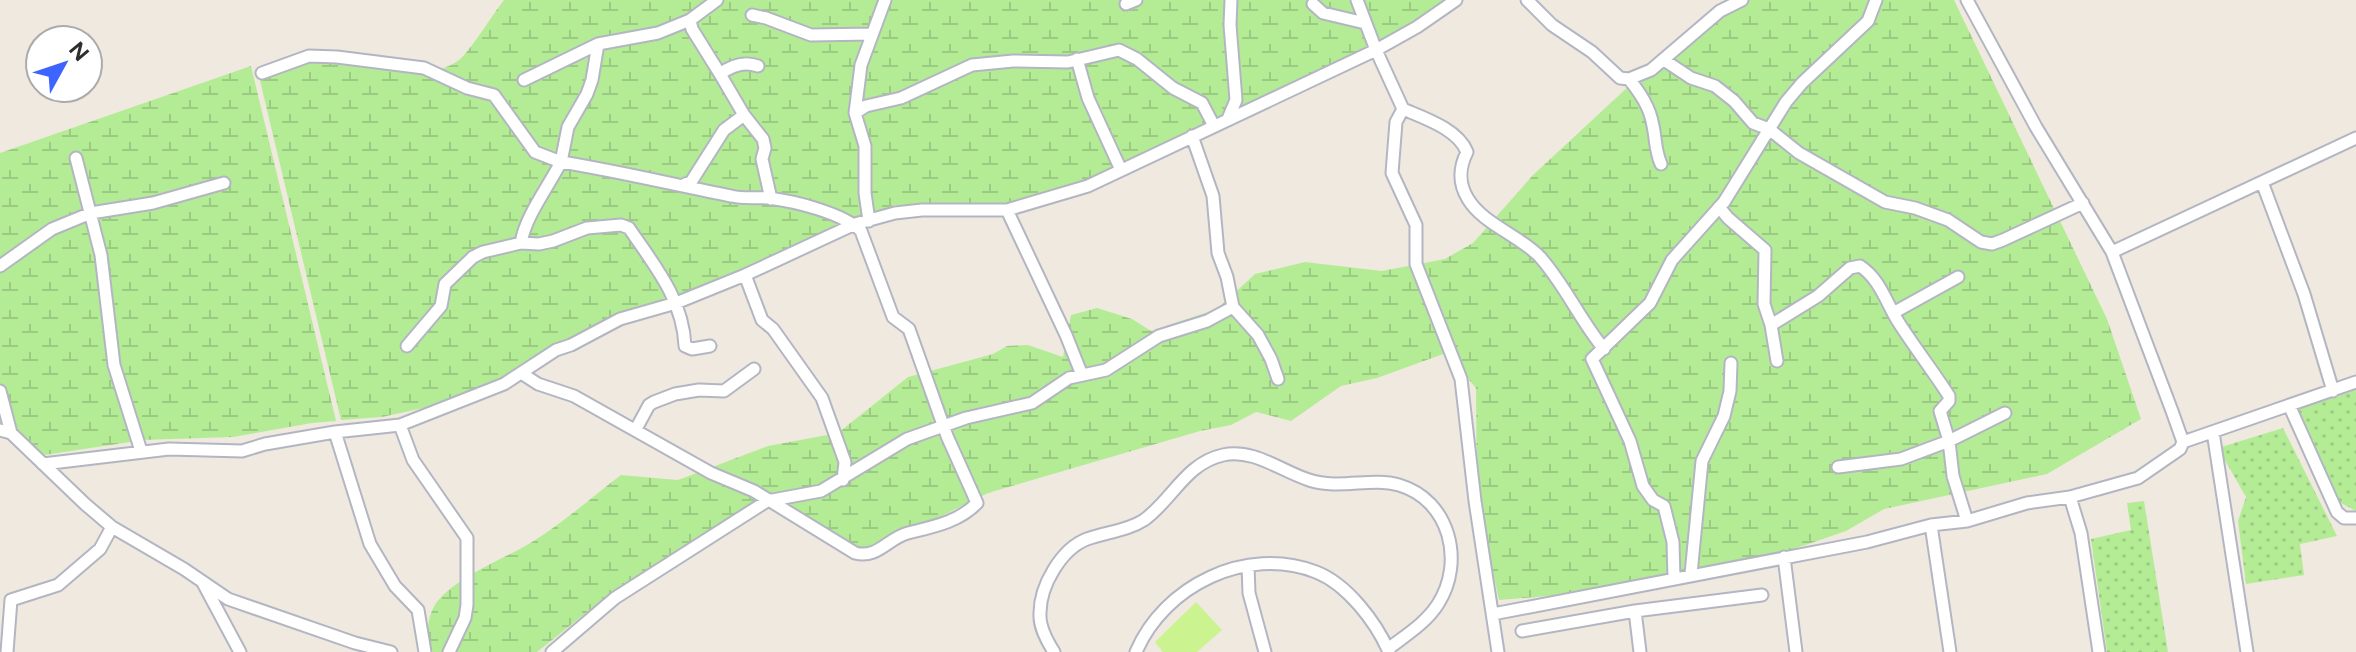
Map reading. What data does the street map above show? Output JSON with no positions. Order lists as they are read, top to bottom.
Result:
{
  "north": "top right"
}
